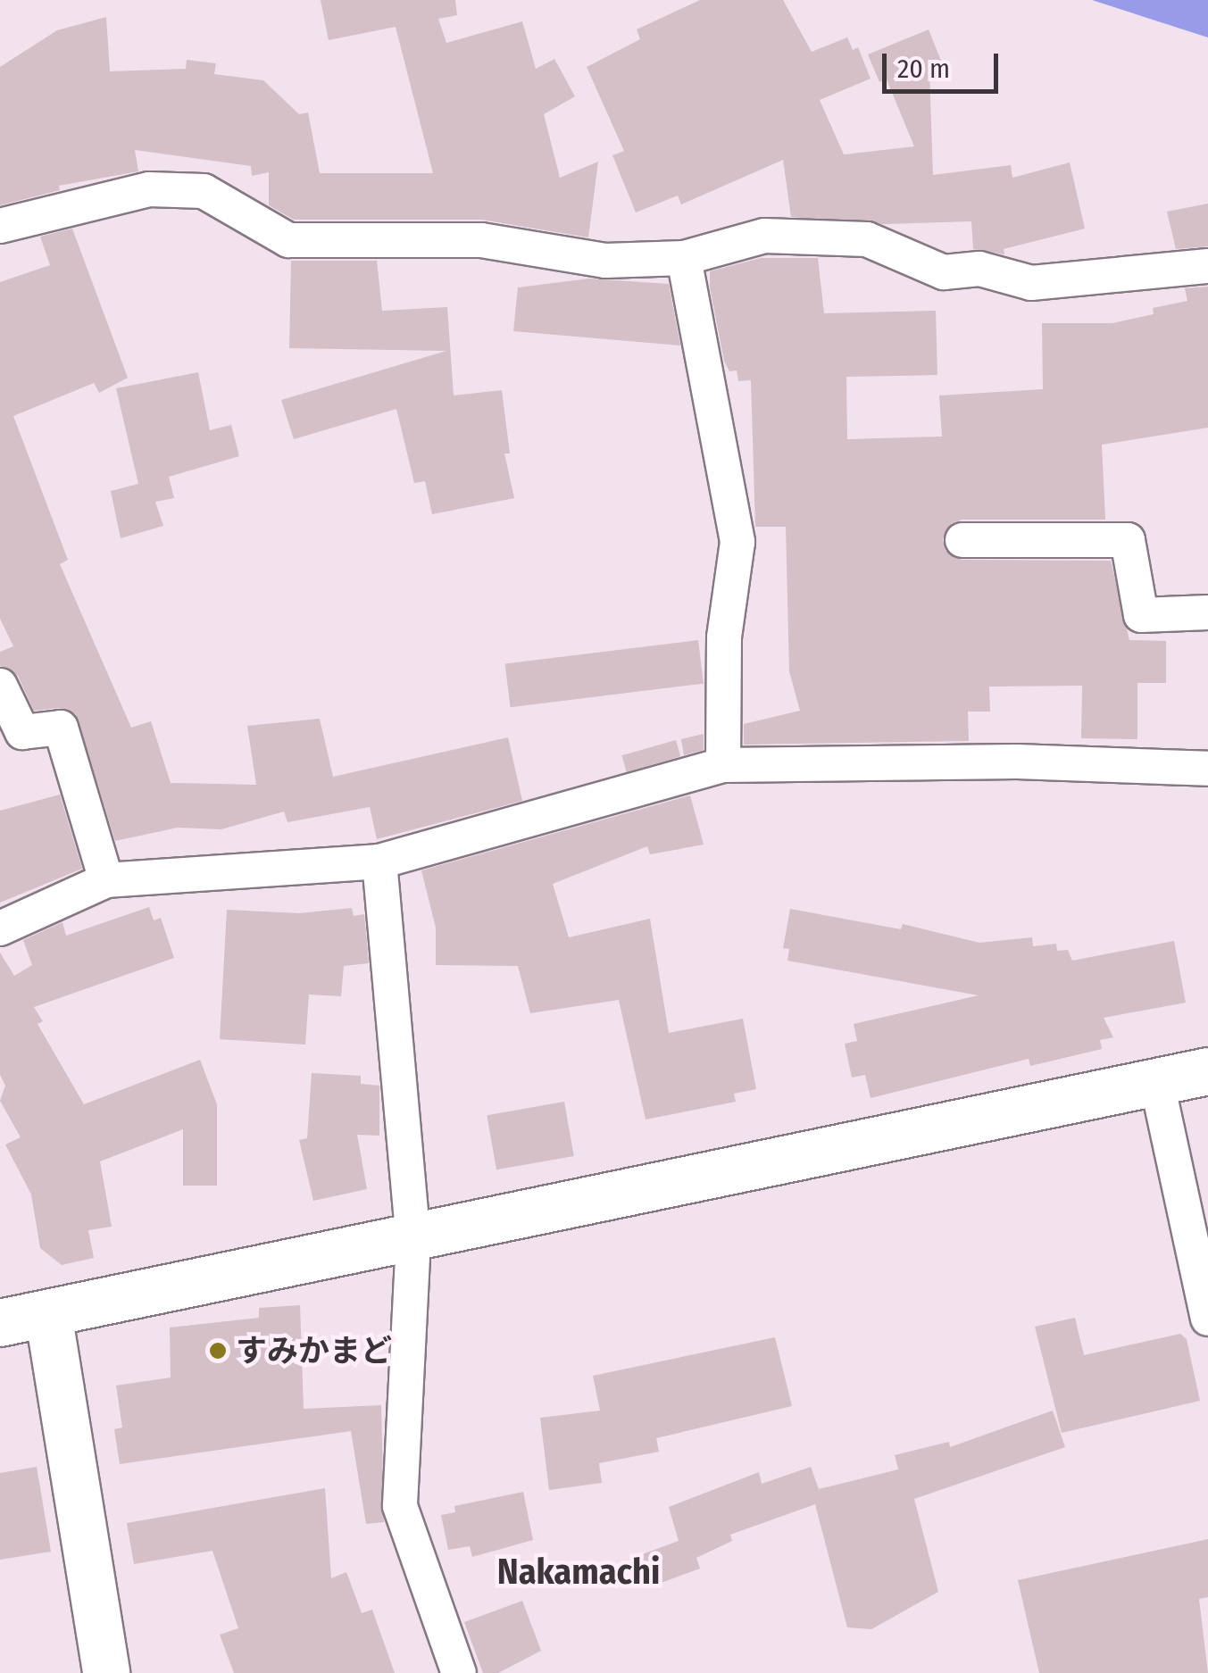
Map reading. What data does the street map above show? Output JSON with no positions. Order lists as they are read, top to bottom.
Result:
{
  "districts": ["Nakamachi"],
  "places": ["すみかまど"],
  "scale_bar": "20 m"
}
